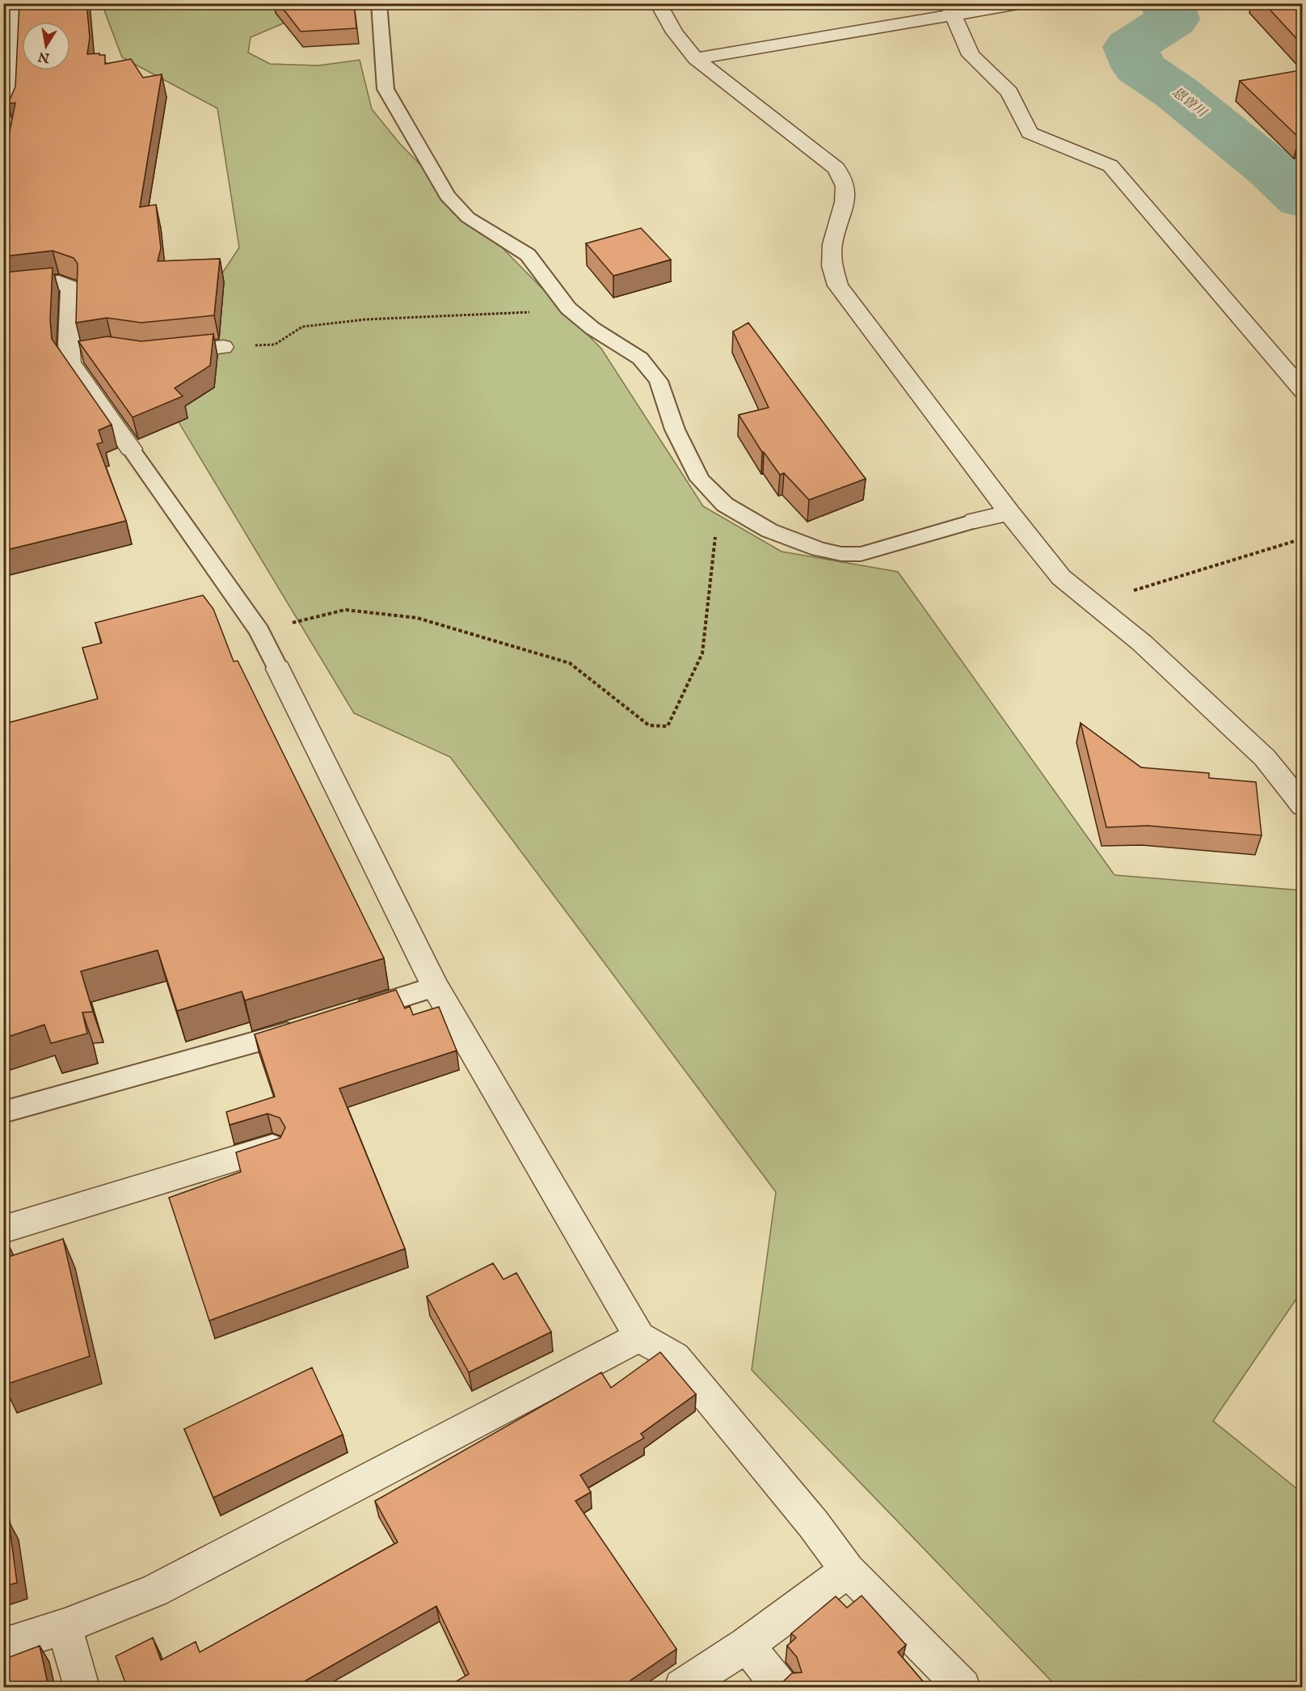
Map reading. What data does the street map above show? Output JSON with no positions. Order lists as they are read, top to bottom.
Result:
{
  "water": ["恩曽川"],
  "north": "bottom"
}
